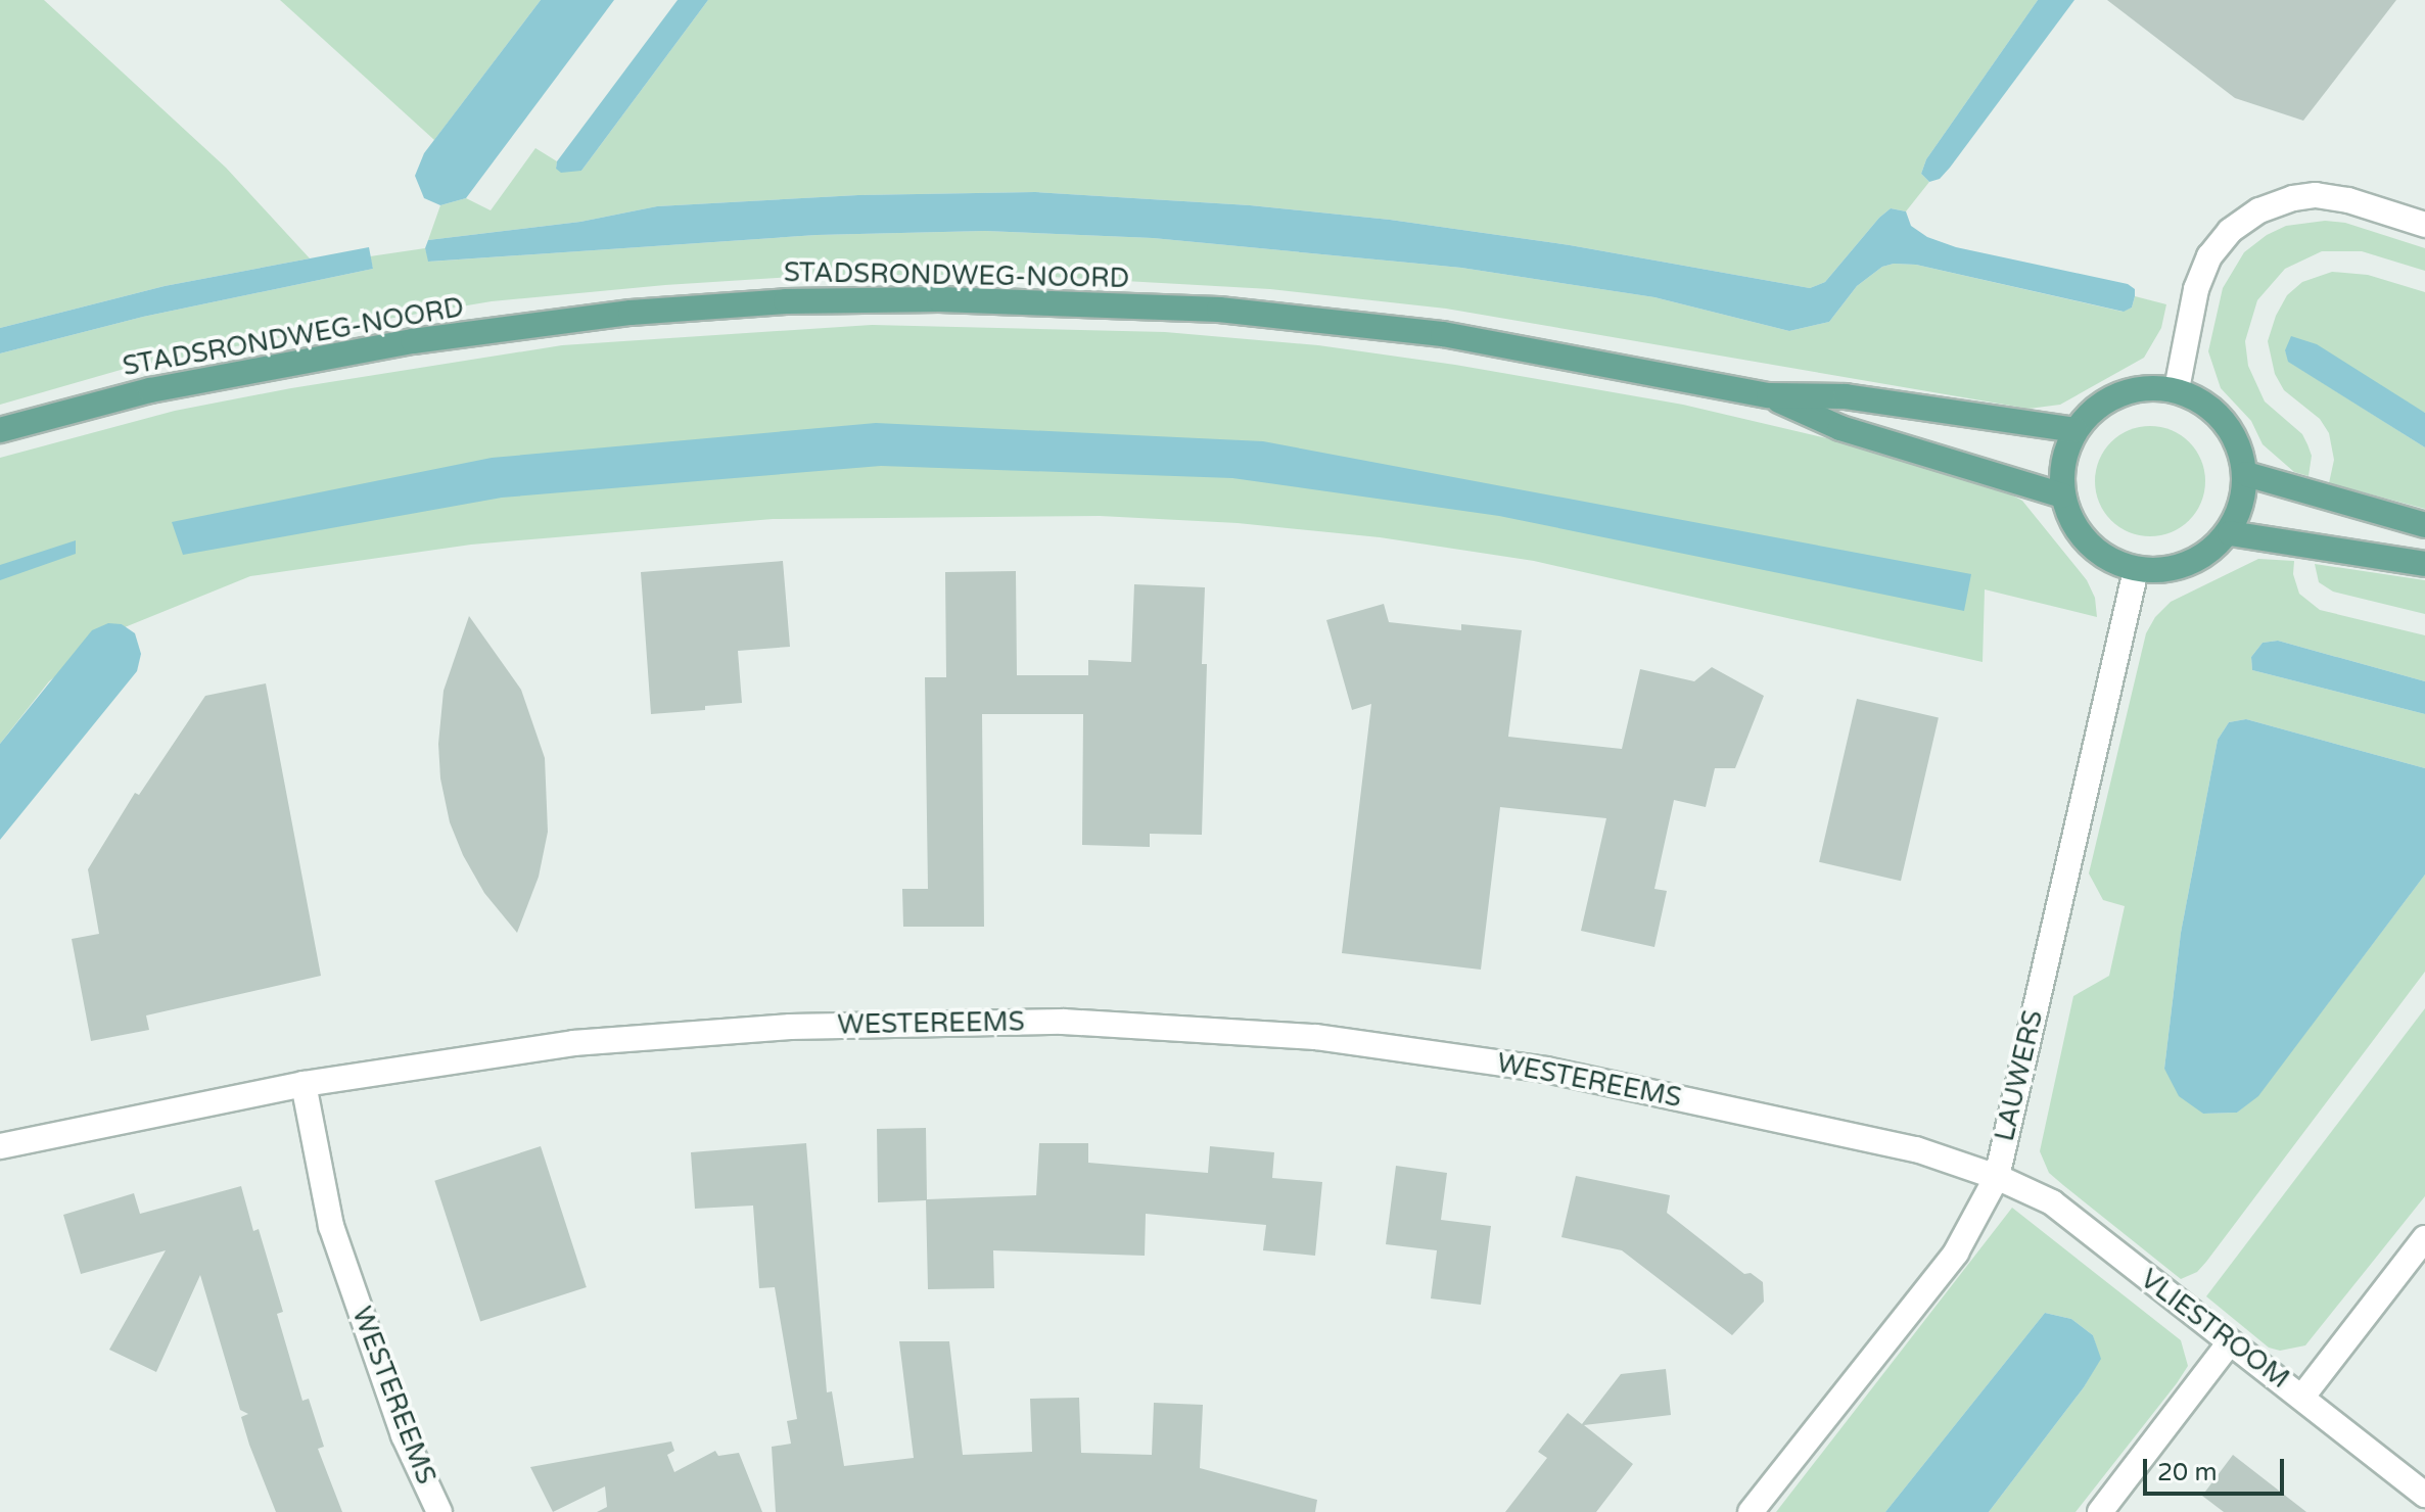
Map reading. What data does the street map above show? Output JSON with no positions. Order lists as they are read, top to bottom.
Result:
{
  "streets": {
    "main road": ["STADSRONDWEG-NOORD"],
    "street": ["WESTEREEMS", "LAUWERS", "VLIESTROOM"]
  },
  "crossings": [
    ["STADSRONDWEG-NOORD", "LAUWERS"],
    ["WESTEREEMS", "LAUWERS"],
    ["WESTEREEMS", "VLIESTROOM"],
    ["LAUWERS", "VLIESTROOM"]
  ],
  "scale_bar": "20 m"
}
